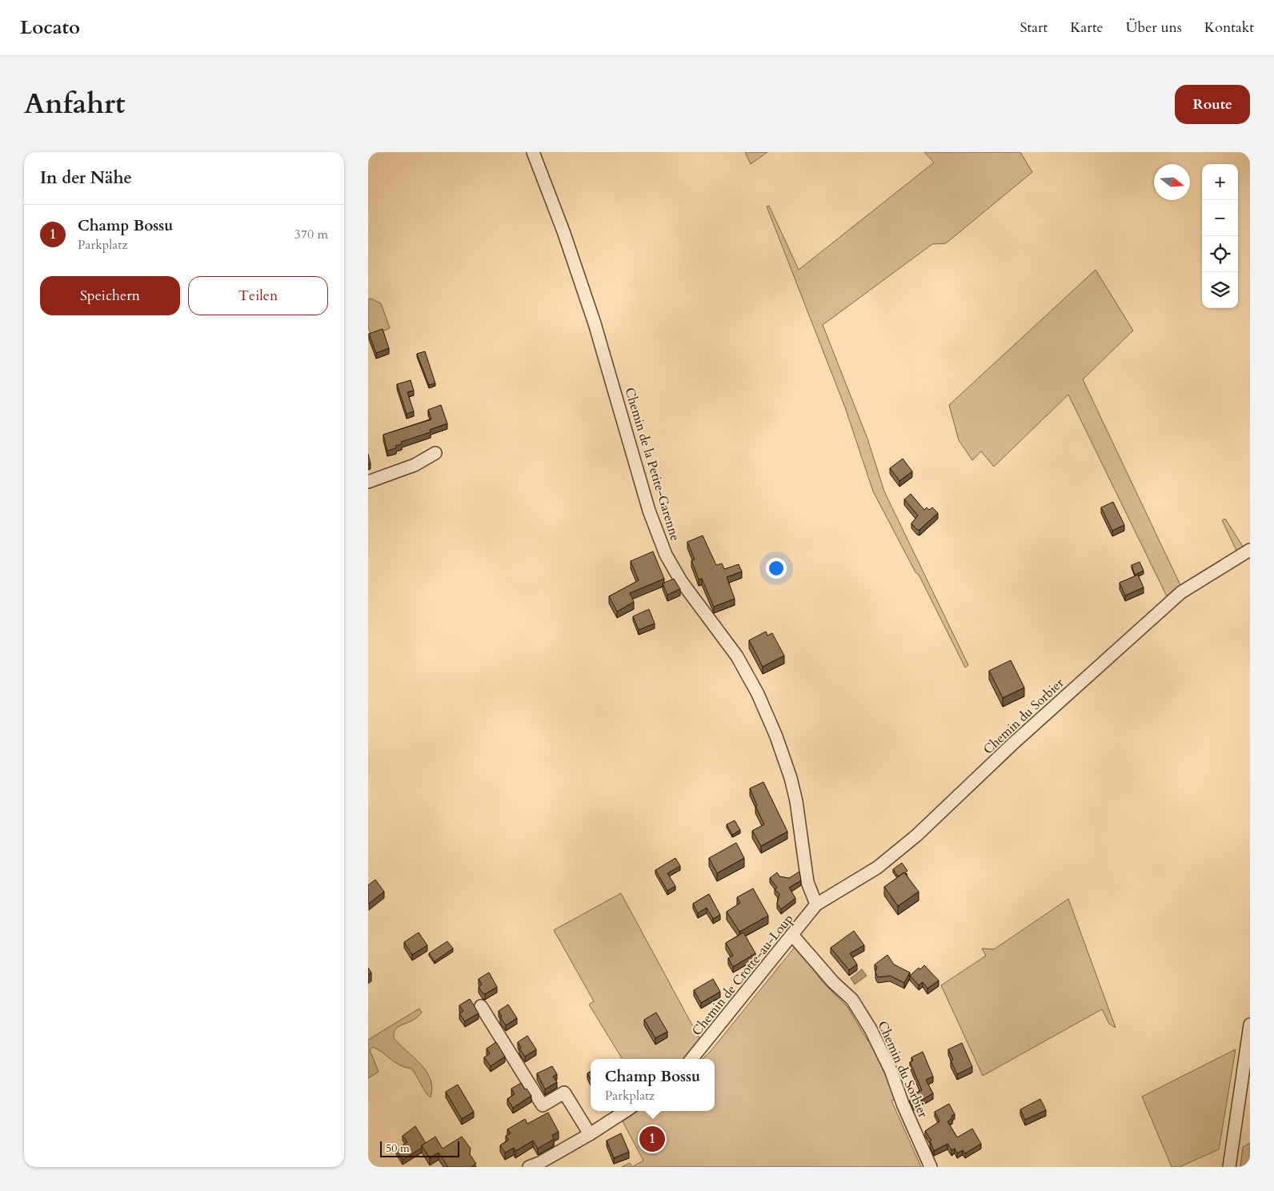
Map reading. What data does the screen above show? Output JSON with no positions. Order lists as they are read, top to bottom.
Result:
{
  "streets": {
    "street": ["Chemin de la Petite-Garenne", "Chemin du Sorbier", "Chemin de Crotte-au-Loup"]
  },
  "crossings": [
    ["Chemin de la Petite-Garenne", "Chemin du Sorbier"],
    ["Chemin de la Petite-Garenne", "Chemin de Crotte-au-Loup"],
    ["Chemin du Sorbier", "Chemin de Crotte-au-Loup"]
  ],
  "scale_bar": "50 m",
  "north": "right",
  "page": {
    "header": "Locato",
    "nav": [
      "Start",
      "Karte",
      "Über uns",
      "Kontakt"
    ],
    "title": "Anfahrt",
    "buttons": [
      "Route",
      ["Speichern", "Teilen"]
    ],
    "heading": "In der Nähe",
    "map_buttons": ["+", "−"],
    "list": [
      {
        "mark": "1",
        "name": "Champ Bossu",
        "note": "Parkplatz",
        "value": "370 m"
      }
    ],
    "popup": ["Champ Bossu", "Parkplatz"],
    "pins": "1",
    "scale": "50 m"
  }
}
